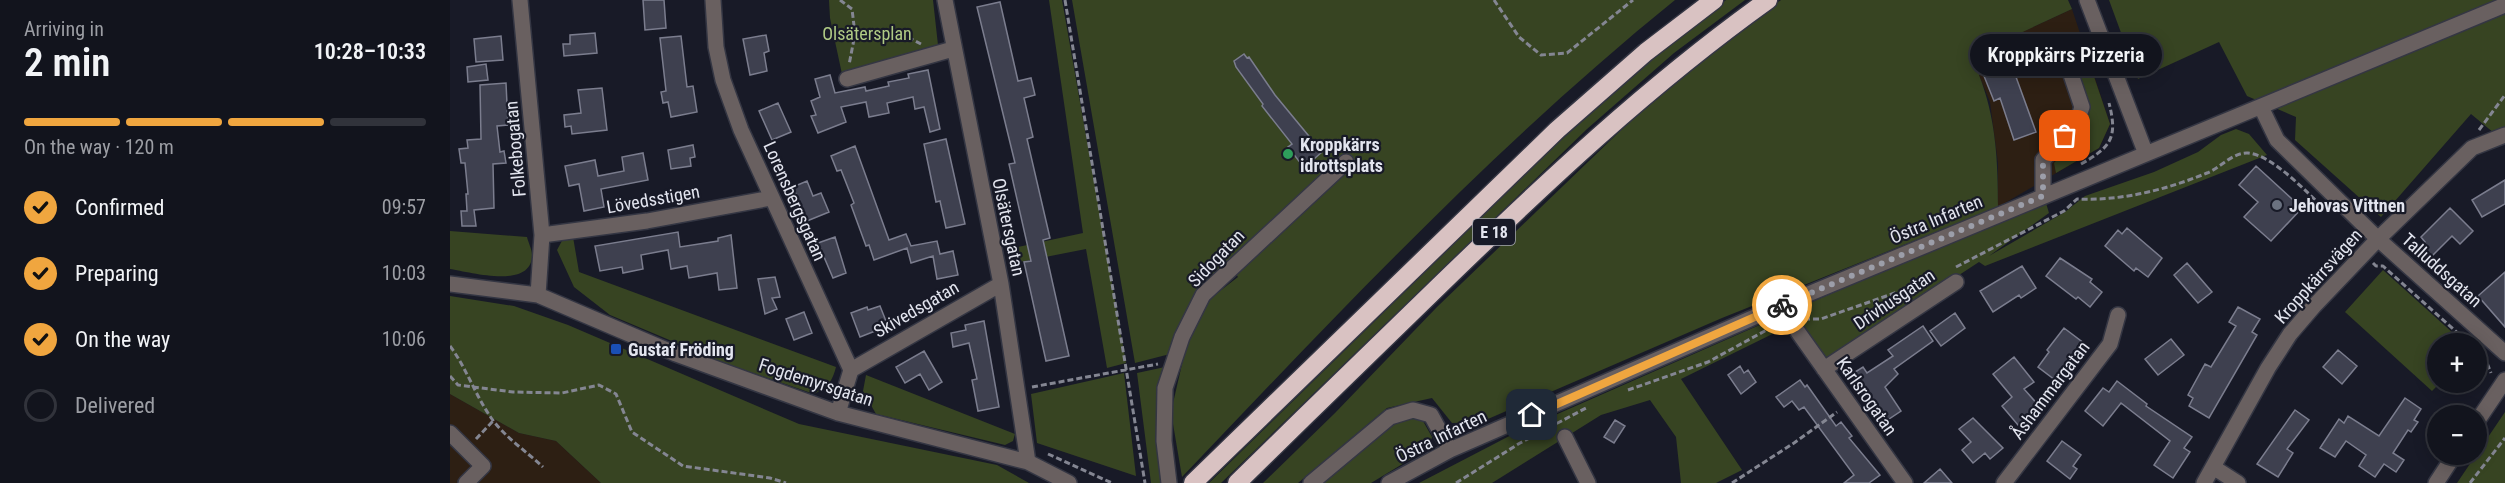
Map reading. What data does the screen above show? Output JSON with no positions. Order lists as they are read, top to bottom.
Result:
{
  "streets": {
    "highway": ["E 18"],
    "street": [
      "Folkebogatan",
      "Lövedsstigen",
      "Lorensbergsgatan",
      "Östra Infarten",
      "Olsätersgatan",
      "Sidogatan",
      "Talluddsgatan",
      "Kroppkärrsvägen",
      "Drivhusgatan",
      "Skivedsgatan",
      "Fogdemyrsgatan",
      "Åshammargatan",
      "Karlsrogatan"
    ]
  },
  "crossings": [
    ["Folkebogatan", "Lövedsstigen"],
    ["Folkebogatan", "Fogdemyrsgatan"],
    ["Lövedsstigen", "Lorensbergsgatan"],
    ["Lorensbergsgatan", "Skivedsgatan"],
    ["Östra Infarten", "Talluddsgatan"],
    ["Olsätersgatan", "Skivedsgatan"],
    ["Olsätersgatan", "Fogdemyrsgatan"],
    ["Talluddsgatan", "Kroppkärrsvägen"],
    ["Drivhusgatan", "Karlsrogatan"]
  ],
  "parks": ["Olsätersplan"],
  "places": {
    "other": ["Kroppkärrs Pizzeria", "Kroppkärrs idrottsplats", "Jehovas Vittnen"],
    "transit": ["Gustaf Fröding"]
  },
  "page": {
    "heading": ["2 min", "Arriving in", "10:28–10:33"],
    "bubble": "Kroppkärrs Pizzeria",
    "bar": "On the way · 120 m",
    "list": [
      ["Confirmed", "09:57"],
      ["Preparing", "10:03"],
      ["On the way", "10:06"],
      "Delivered"
    ],
    "map_buttons": ["+", "−"]
  }
}
